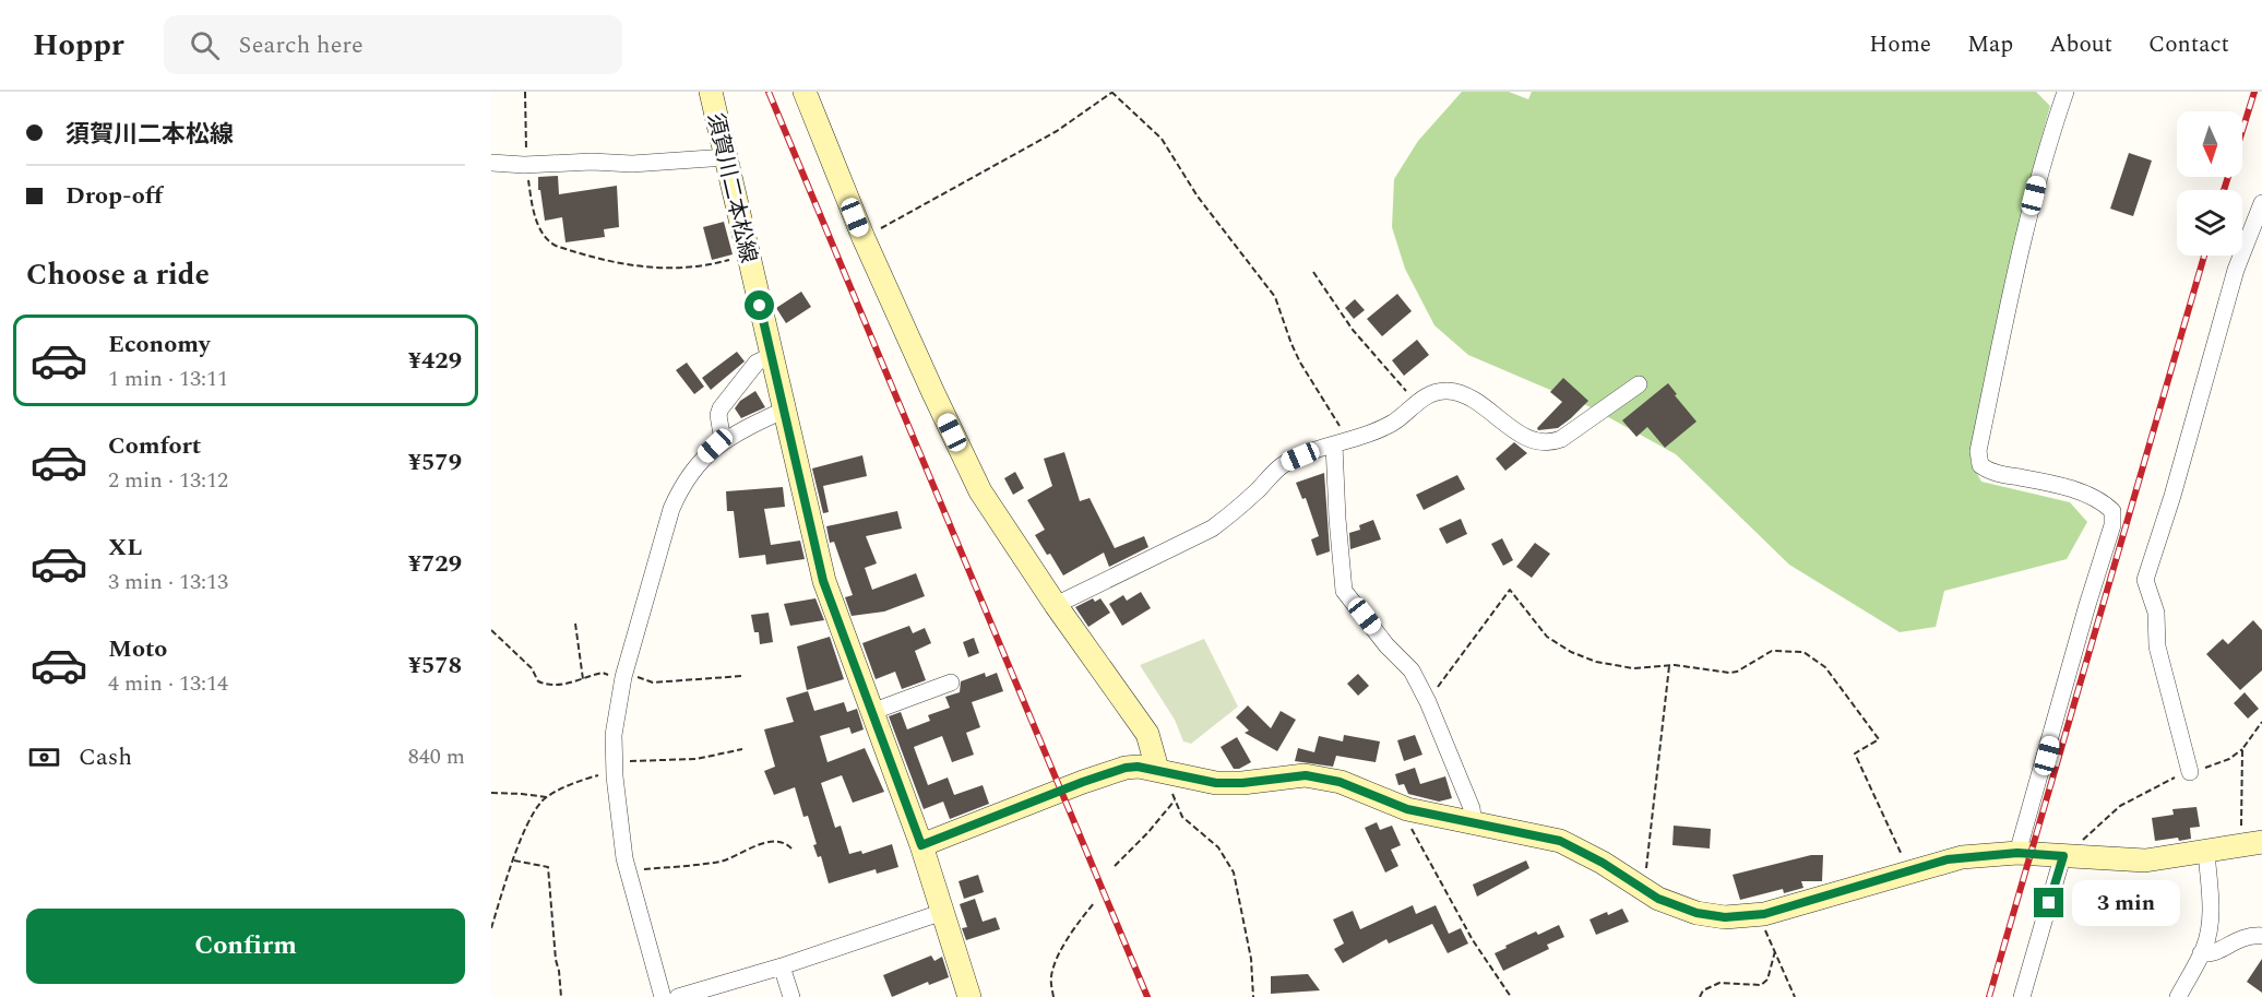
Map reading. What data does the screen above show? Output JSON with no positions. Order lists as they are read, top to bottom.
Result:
{
  "streets": {
    "street": ["須賀川二本松線"]
  },
  "north": "bottom",
  "page": {
    "header": "Hoppr",
    "search": "Search here",
    "nav": [
      "Home",
      "Map",
      "About",
      "Contact"
    ],
    "banner": ["須賀川二本松線", "Drop-off"],
    "heading": "Choose a ride",
    "list": [
      {
        "name": "Economy",
        "note": "1 min · 13:11",
        "value": "¥429"
      },
      {
        "name": "Comfort",
        "note": "2 min · 13:12",
        "value": "¥579"
      },
      {
        "name": "XL",
        "note": "3 min · 13:13",
        "value": "¥729"
      },
      {
        "name": "Moto",
        "note": "4 min · 13:14",
        "value": "¥578"
      }
    ],
    "pay": ["Cash", "840 m"],
    "bubble": "3 min",
    "buttons": "Confirm"
  }
}
